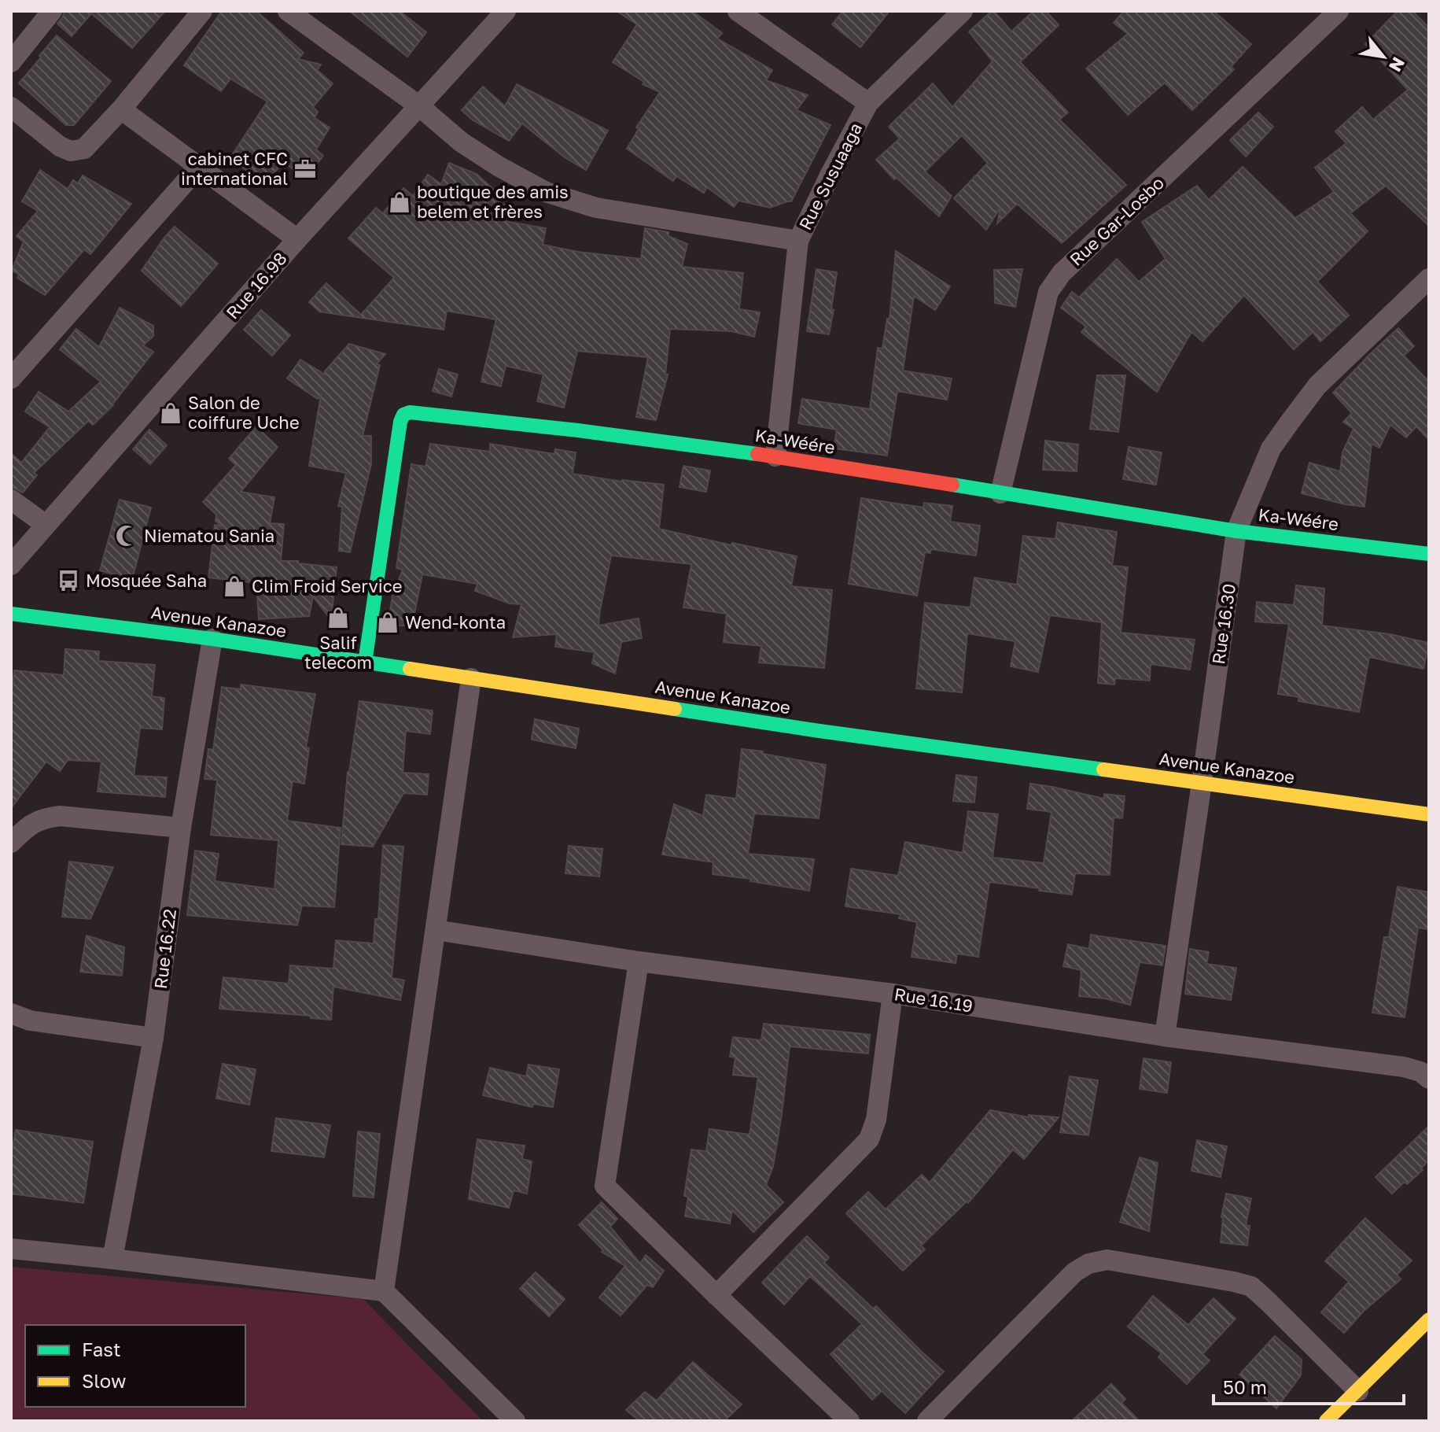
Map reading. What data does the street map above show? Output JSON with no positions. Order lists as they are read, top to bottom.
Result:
{
  "streets": {
    "street": [
      "Rue Susuaaga",
      "Rue Gar-Losbo",
      "Rue 16.98",
      "Ka-Wéére",
      "Avenue Kanazoe",
      "Rue 16.30",
      "Rue 16.22",
      "Rue 16.19"
    ]
  },
  "crossings": [
    ["Rue Susuaaga", "Ka-Wéére"],
    ["Rue Gar-Losbo", "Ka-Wéére"],
    ["Ka-Wéére", "Avenue Kanazoe"],
    ["Ka-Wéére", "Rue 16.30"],
    ["Avenue Kanazoe", "Rue 16.30"],
    ["Avenue Kanazoe", "Rue 16.22"],
    ["Rue 16.30", "Rue 16.19"]
  ],
  "places": {
    "office": ["cabinet CFC international"],
    "shop": [
      "boutique des amis belem et frères",
      "Salon de coiffure Uche",
      "Clim Froid Service",
      "Salif telecom",
      "Wend-konta"
    ],
    "mosque": ["Niematou Sania"],
    "bus stop": ["Mosquée Saha"]
  },
  "legend": ["Fast", "Slow"],
  "scale_bar": "50 m",
  "north": "bottom right"
}
